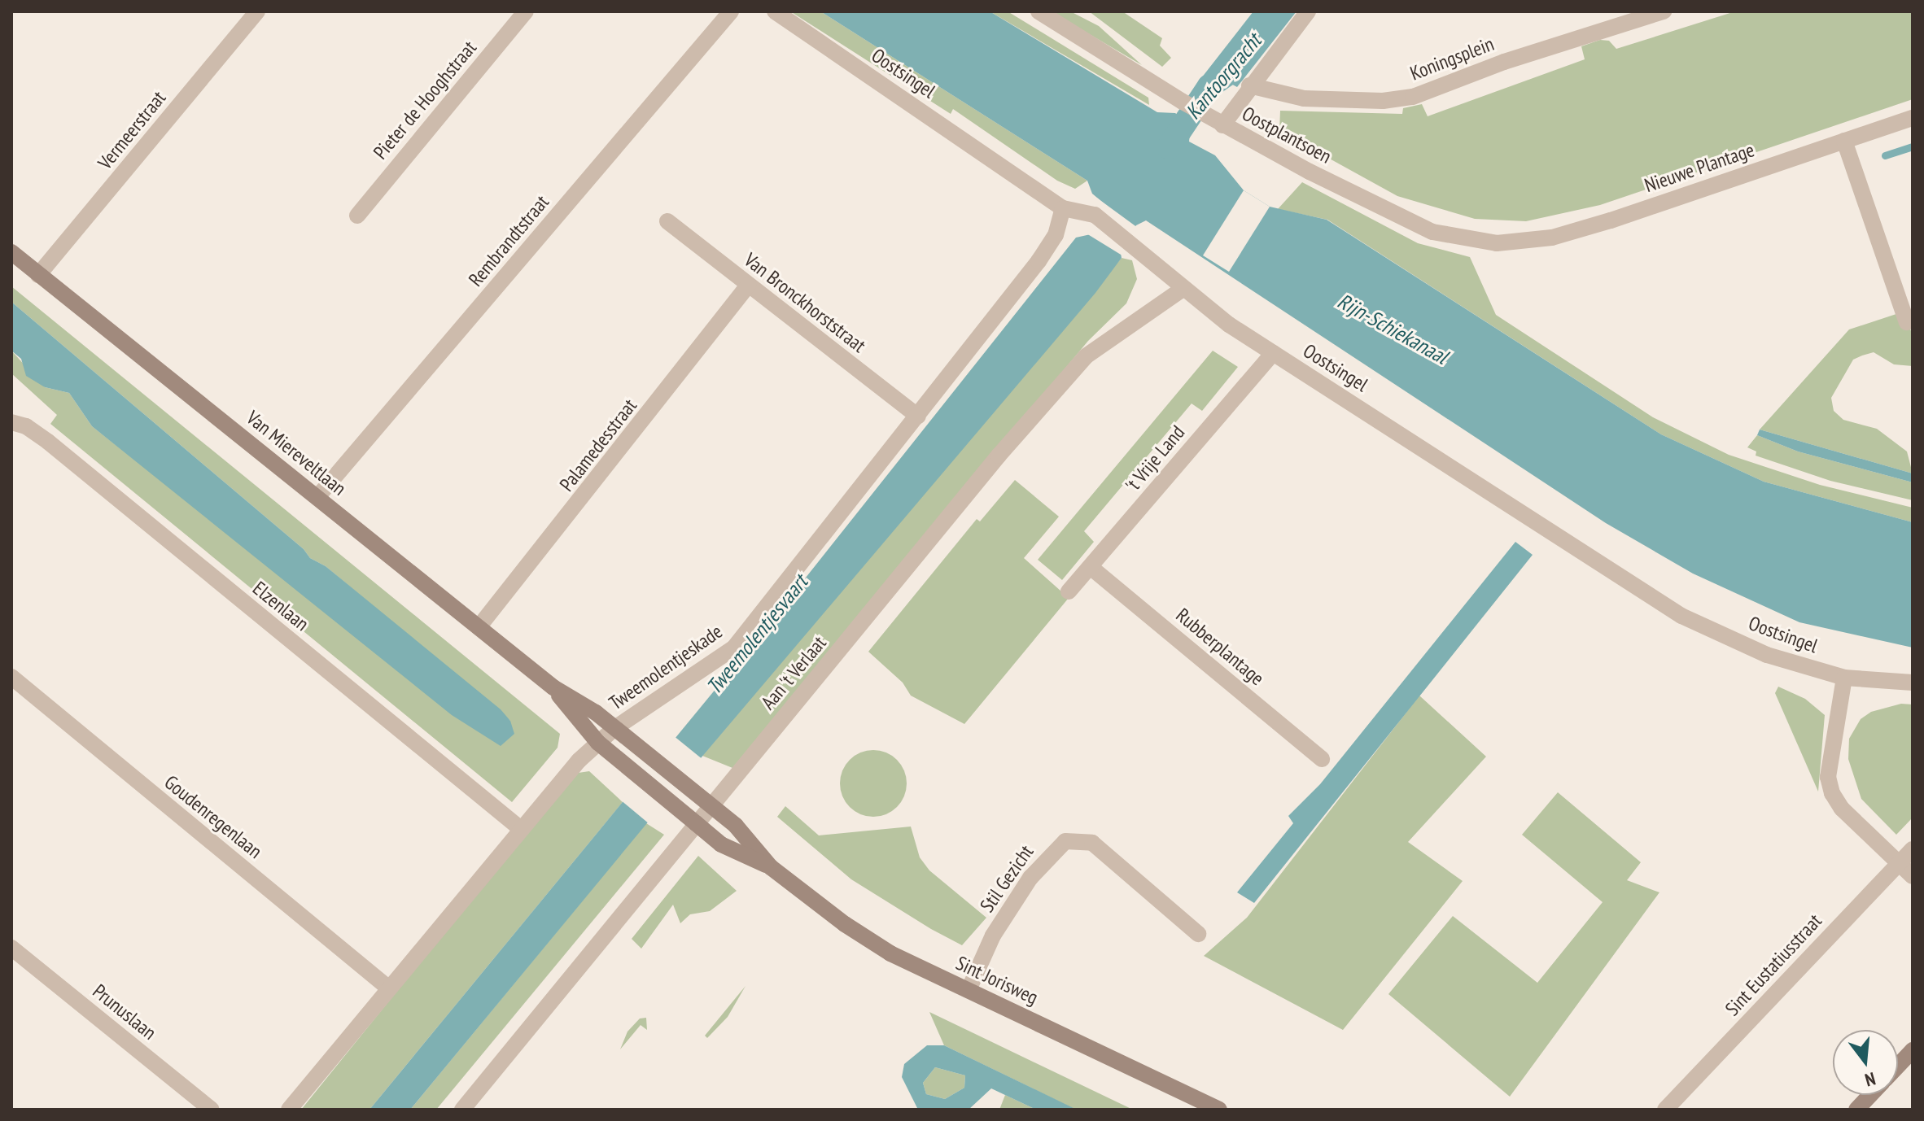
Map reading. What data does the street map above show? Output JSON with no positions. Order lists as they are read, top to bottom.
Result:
{
  "streets": {
    "main road": ["Van Miereveltlaan", "Sint Jorisweg"],
    "street": [
      "Koningsplein",
      "Oostsingel",
      "Pieter de Hooghstraat",
      "Vermeerstraat",
      "Oostplantsoen",
      "Nieuwe Plantage",
      "Rembrandtstraat",
      "Van Bronckhorststraat",
      "Palamedesstraat",
      "'t Vrije Land",
      "Elzenlaan",
      "Rubberplantage",
      "Tweemolentjeskade",
      "Aan 't Verlaat",
      "Goudenregenlaan",
      "Stil Gezicht",
      "Sint Eustatiusstraat",
      "Prunuslaan"
    ]
  },
  "crossings": [
    ["Oostsingel", "'t Vrije Land"],
    ["Oostsingel", "Tweemolentjeskade"],
    ["Oostsingel", "Aan 't Verlaat"],
    ["Vermeerstraat", "Van Miereveltlaan"],
    ["Oostplantsoen", "Nieuwe Plantage"],
    ["Rembrandtstraat", "Van Miereveltlaan"],
    ["Van Bronckhorststraat", "Palamedesstraat"],
    ["Van Bronckhorststraat", "Tweemolentjeskade"],
    ["Palamedesstraat", "Van Miereveltlaan"],
    ["Van Miereveltlaan", "Tweemolentjeskade"],
    ["Van Miereveltlaan", "Sint Jorisweg"],
    ["'t Vrije Land", "Rubberplantage"],
    ["Elzenlaan", "Tweemolentjeskade"],
    ["Tweemolentjeskade", "Goudenregenlaan"],
    ["Aan 't Verlaat", "Sint Jorisweg"],
    ["Stil Gezicht", "Sint Jorisweg"]
  ],
  "water": ["Kantoorgracht", "Rijn-Schiekanaal", "Tweemolentjesvaart"],
  "north": "bottom"
}
